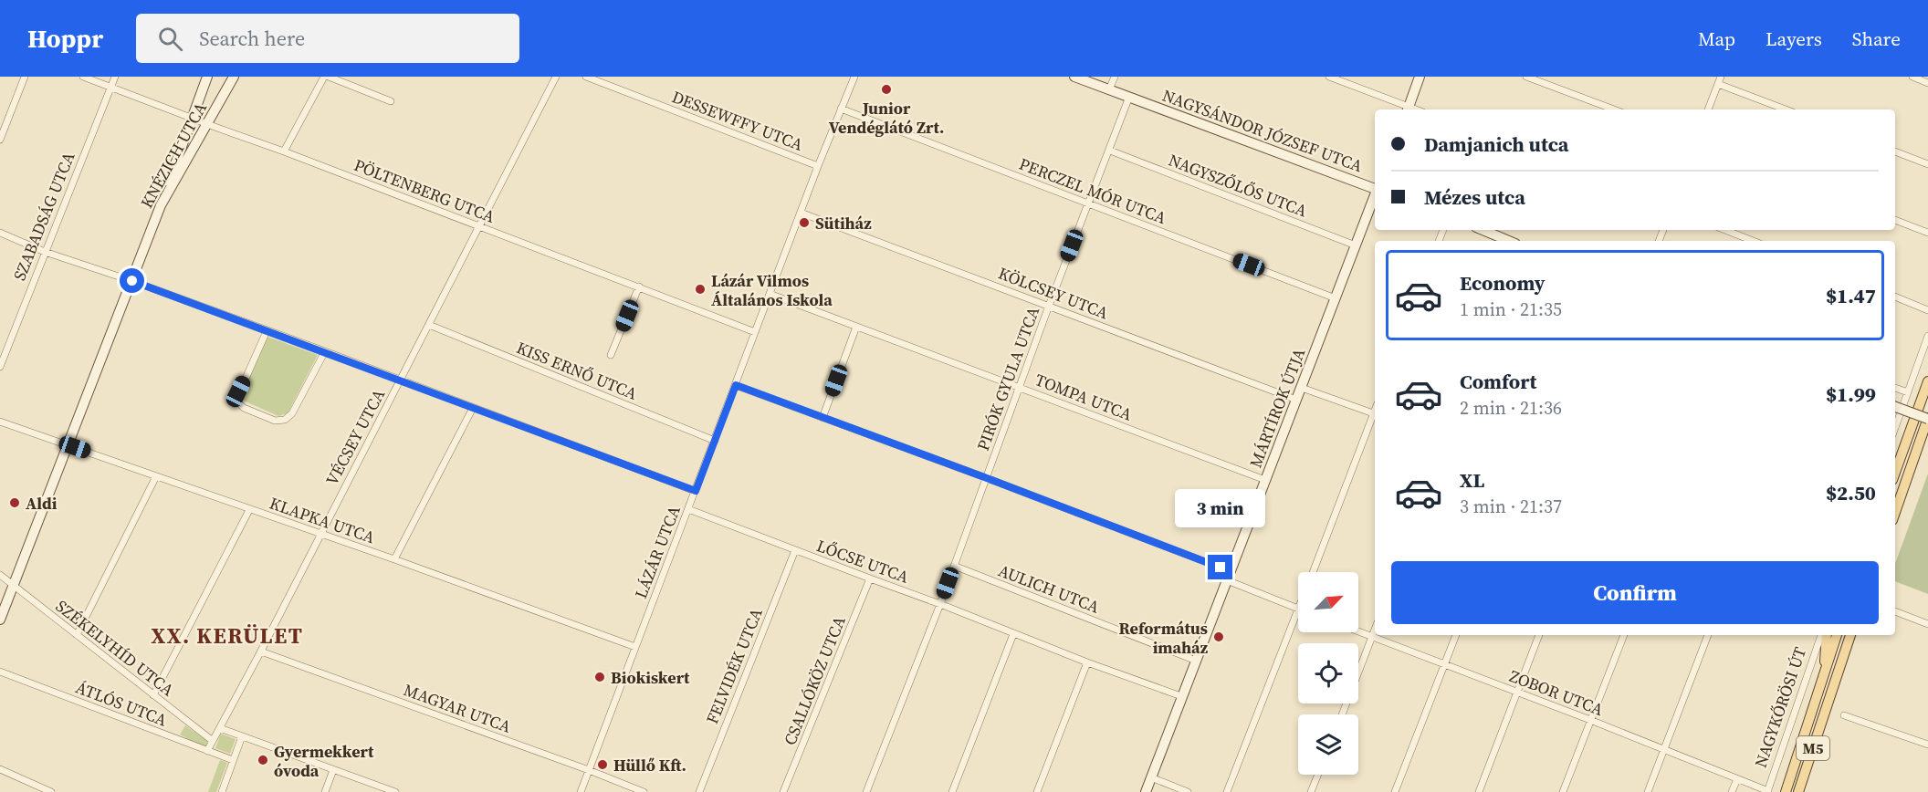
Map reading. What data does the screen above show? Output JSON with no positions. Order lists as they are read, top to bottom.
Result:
{
  "streets": {
    "main road": ["NAGYKŐRÖSI ÚT", "M5"],
    "street": [
      "DESSEWFFY UTCA",
      "NAGYSÁNDOR JÓZSEF UTCA",
      "KNÉZICH UTCA",
      "NAGYSZŐLŐS UTCA",
      "PÖLTENBERG UTCA",
      "PERCZEL MÓR UTCA",
      "SZABADSÁG UTCA",
      "KÖLCSEY UTCA",
      "KISS ERNŐ UTCA",
      "PIRÓK GYULA UTCA",
      "TOMPA UTCA",
      "MÁRTÍROK ÚTJA",
      "VÉCSEY UTCA",
      "KLAPKA UTCA",
      "LÁZÁR UTCA",
      "LŐCSE UTCA",
      "AULICH UTCA",
      "SZÉKELYHÍD UTCA",
      "FELVIDÉK UTCA",
      "CSALLÓKÖZ UTCA",
      "ZOBOR UTCA",
      "ÁTLÓS UTCA",
      "MAGYAR UTCA"
    ]
  },
  "crossings": [
    ["DESSEWFFY UTCA", "LÁZÁR UTCA"],
    ["NAGYSÁNDOR JÓZSEF UTCA", "PIRÓK GYULA UTCA"],
    ["KNÉZICH UTCA", "PÖLTENBERG UTCA"],
    ["KNÉZICH UTCA", "KLAPKA UTCA"],
    ["KNÉZICH UTCA", "SZÉKELYHÍD UTCA"],
    ["NAGYSZŐLŐS UTCA", "PIRÓK GYULA UTCA"],
    ["NAGYSZŐLŐS UTCA", "MÁRTÍROK ÚTJA"],
    ["PÖLTENBERG UTCA", "SZABADSÁG UTCA"],
    ["PÖLTENBERG UTCA", "VÉCSEY UTCA"],
    ["PÖLTENBERG UTCA", "LÁZÁR UTCA"],
    ["PERCZEL MÓR UTCA", "PIRÓK GYULA UTCA"],
    ["PERCZEL MÓR UTCA", "MÁRTÍROK ÚTJA"],
    ["PERCZEL MÓR UTCA", "LÁZÁR UTCA"],
    ["KÖLCSEY UTCA", "PIRÓK GYULA UTCA"],
    ["KÖLCSEY UTCA", "MÁRTÍROK ÚTJA"],
    ["KÖLCSEY UTCA", "LÁZÁR UTCA"],
    ["KISS ERNŐ UTCA", "VÉCSEY UTCA"],
    ["KISS ERNŐ UTCA", "LÁZÁR UTCA"],
    ["PIRÓK GYULA UTCA", "TOMPA UTCA"],
    ["PIRÓK GYULA UTCA", "LŐCSE UTCA"],
    ["PIRÓK GYULA UTCA", "AULICH UTCA"],
    ["TOMPA UTCA", "MÁRTÍROK ÚTJA"],
    ["TOMPA UTCA", "LÁZÁR UTCA"],
    ["MÁRTÍROK ÚTJA", "LŐCSE UTCA"],
    ["MÁRTÍROK ÚTJA", "AULICH UTCA"],
    ["VÉCSEY UTCA", "KLAPKA UTCA"],
    ["VÉCSEY UTCA", "SZÉKELYHÍD UTCA"],
    ["VÉCSEY UTCA", "ÁTLÓS UTCA"],
    ["VÉCSEY UTCA", "MAGYAR UTCA"],
    ["KLAPKA UTCA", "LÁZÁR UTCA"],
    ["LÁZÁR UTCA", "LŐCSE UTCA"],
    ["LÁZÁR UTCA", "MAGYAR UTCA"],
    ["LŐCSE UTCA", "FELVIDÉK UTCA"],
    ["LŐCSE UTCA", "CSALLÓKÖZ UTCA"],
    ["ZOBOR UTCA", "NAGYKŐRÖSI ÚT"]
  ],
  "districts": ["XX. KERÜLET"],
  "places": [
    "Junior Vendéglátó Zrt.",
    "Sütiház",
    "Lázár Vilmos Általános Iskola",
    "Aldi",
    "Református imaház",
    "Biokiskert",
    "Gyermekkert óvoda",
    "Hüllő Kft."
  ],
  "north": "top right",
  "page": {
    "header": "Hoppr",
    "search": "Search here",
    "nav": ["Map", "Layers", "Share"],
    "banner": ["Damjanich utca", "Mézes utca"],
    "list": [
      {
        "name": "Economy",
        "note": "1 min · 21:35",
        "value": "$1.47"
      },
      {
        "name": "Comfort",
        "note": "2 min · 21:36",
        "value": "$1.99"
      },
      {
        "name": "XL",
        "note": "3 min · 21:37",
        "value": "$2.50"
      }
    ],
    "bubble": "3 min",
    "buttons": "Confirm"
  }
}
